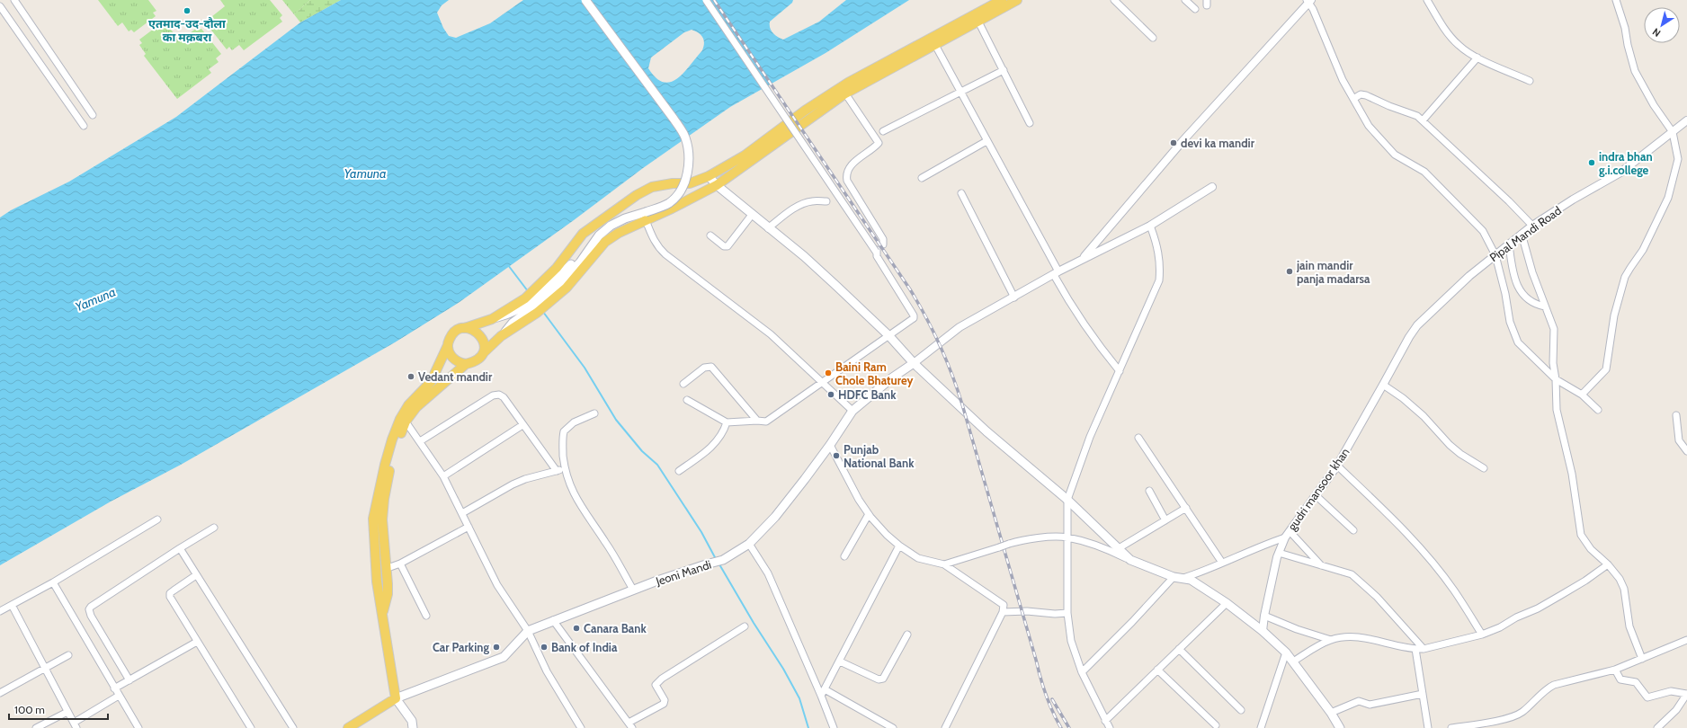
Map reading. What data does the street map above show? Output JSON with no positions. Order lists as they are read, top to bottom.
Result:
{
  "streets": {
    "main road": ["Jeoni Mandi"],
    "street": ["Pipal Mandi Road", "gudri mansoor khan"]
  },
  "crossings": [
    ["Pipal Mandi Road", "gudri mansoor khan"]
  ],
  "water": ["Yamuna"],
  "places": [
    "एतमाद-उद-दौला का मक़बरा",
    "devi ka mandir",
    "indra bhan g.i.college",
    "jain mandir panja madarsa",
    "Baini Ram Chole Bhaturey",
    "Vedant mandir",
    "HDFC Bank",
    "Punjab National Bank",
    "Canara Bank",
    "Car Parking",
    "Bank of India"
  ],
  "scale_bar": "100 m",
  "north": "bottom left"
}
